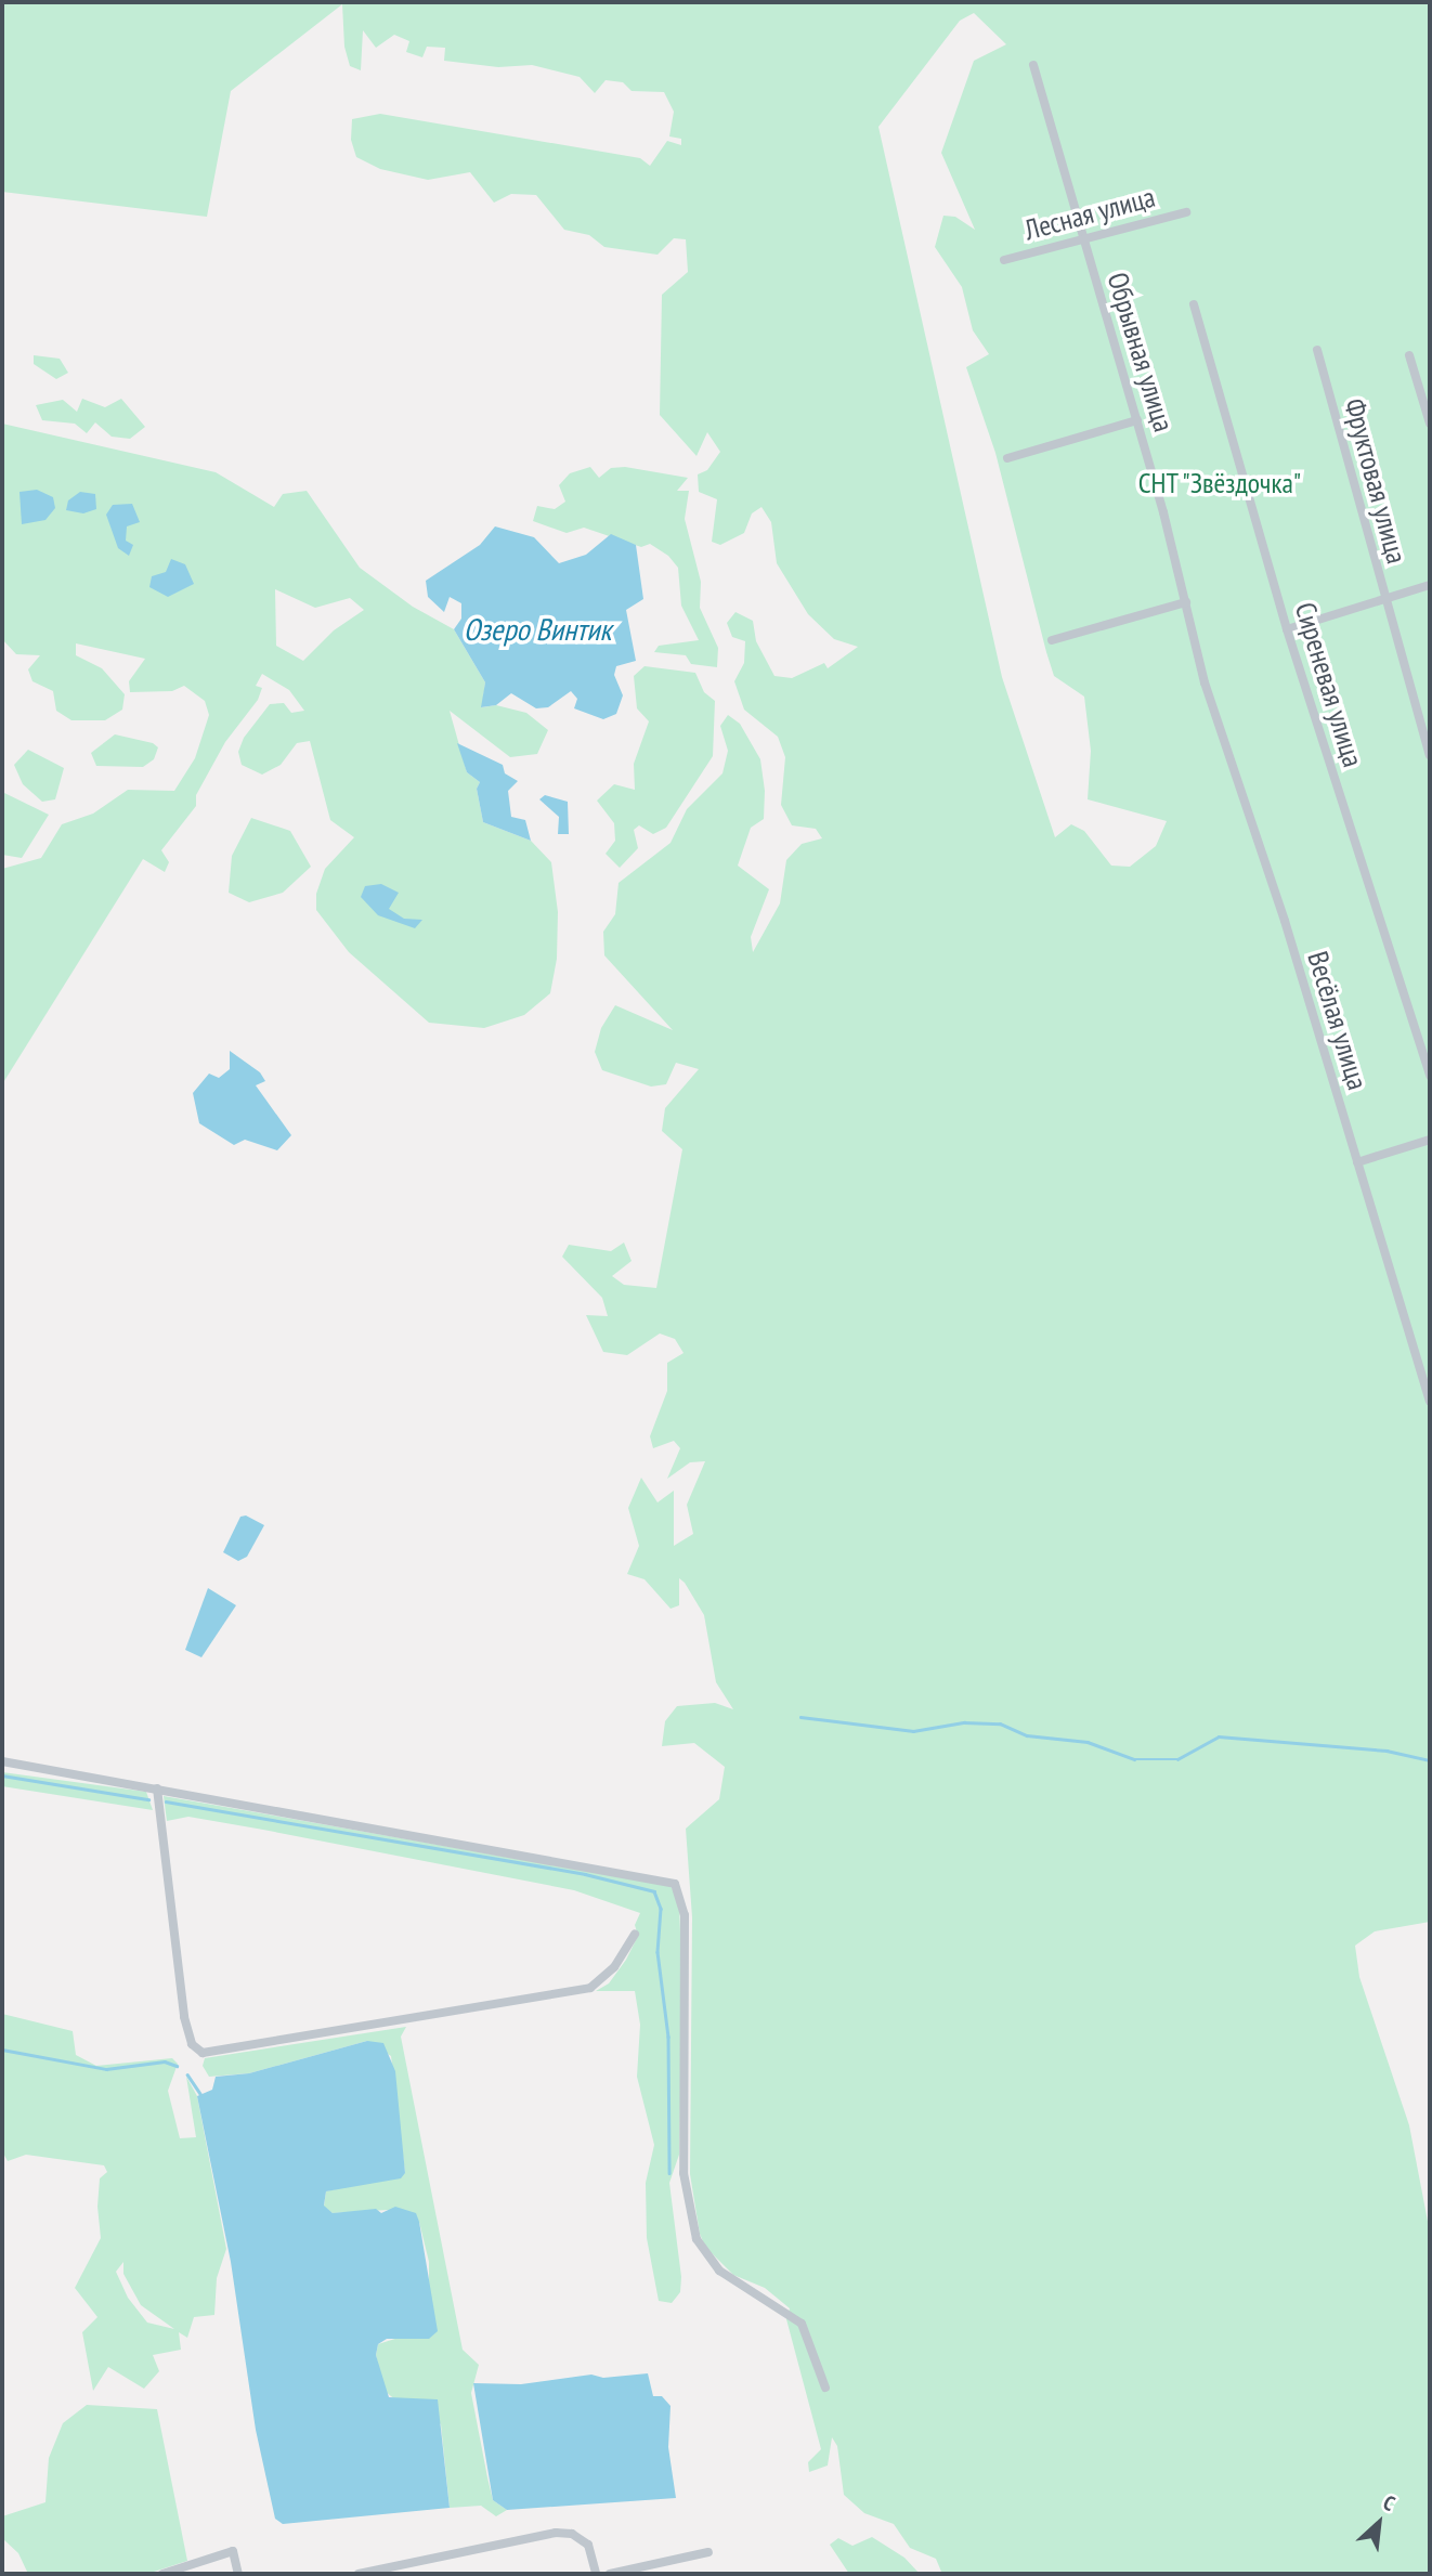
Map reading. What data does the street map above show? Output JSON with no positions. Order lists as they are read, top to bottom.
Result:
{
  "streets": {
    "street": [
      "Лесная улица",
      "Обрывная улица",
      "Фруктовая улица",
      "Сиреневая улица",
      "Весёлая улица"
    ]
  },
  "crossings": [
    ["Лесная улица", "Обрывная улица"],
    ["Обрывная улица", "Весёлая улица"]
  ],
  "water": ["Озеро Винтик"],
  "parks": ["СНТ \"Звёздочка\""],
  "north": "top right"
}
